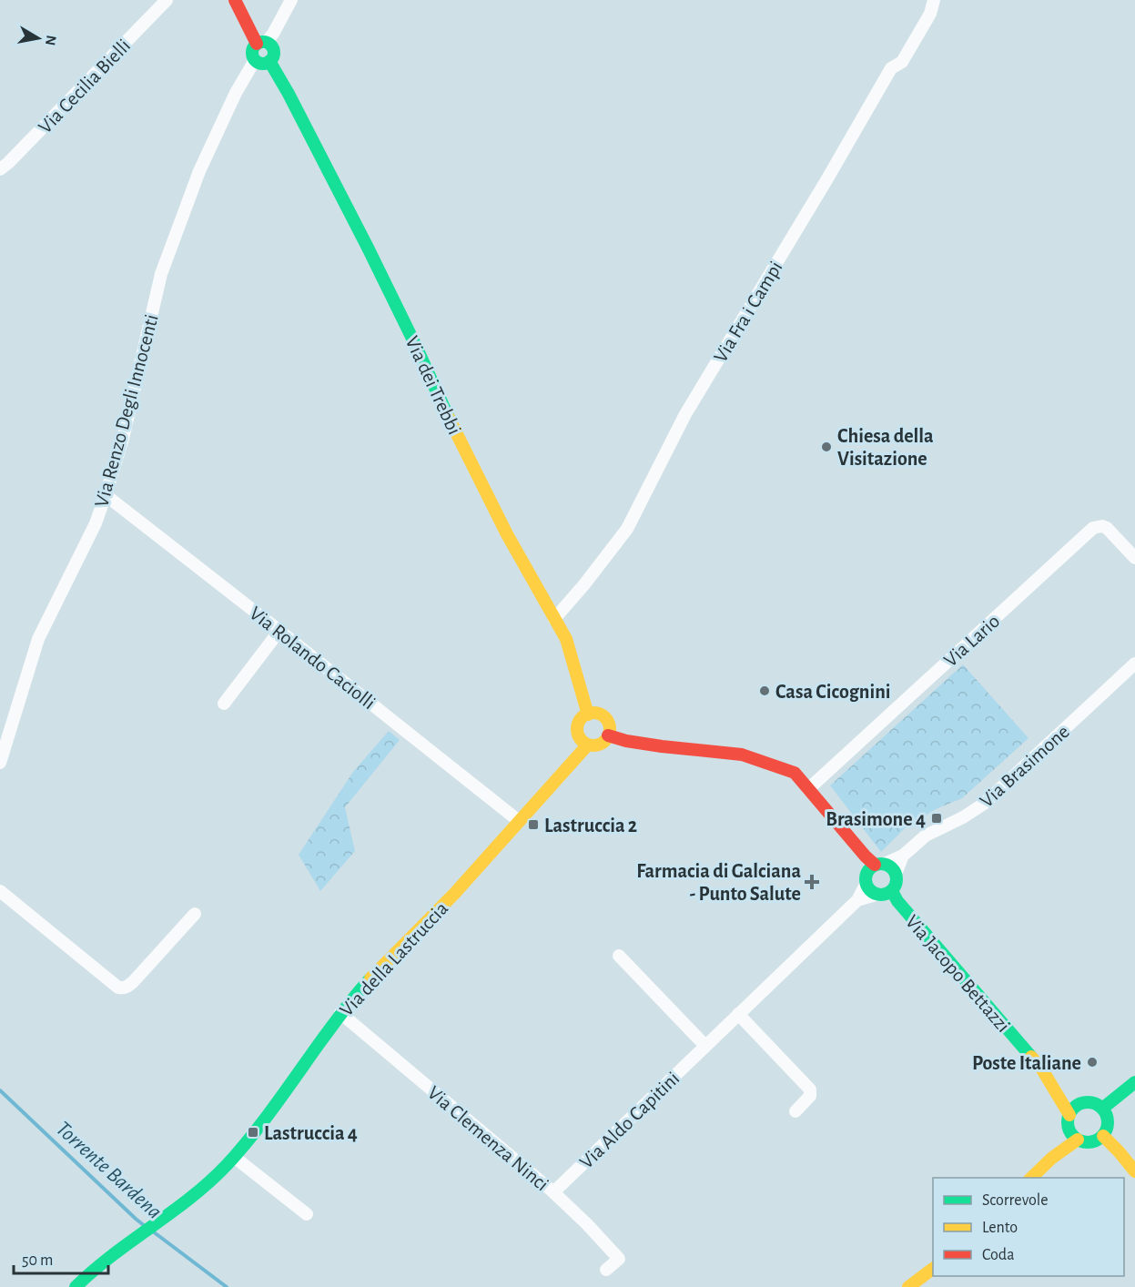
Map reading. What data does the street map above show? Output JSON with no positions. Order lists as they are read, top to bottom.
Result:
{
  "streets": {
    "street": [
      "Via Cecilia Bielli",
      "Via Fra i Campi",
      "Via dei Trebbi",
      "Via Renzo Degli Innocenti",
      "Via Lario",
      "Via Rolando Caciolli",
      "Via Brasimone",
      "Via della Lastruccia",
      "Via Jacopo Bettazzi",
      "Via Aldo Capitini",
      "Via Clemenza Ninci"
    ]
  },
  "crossings": [
    ["Via Fra i Campi", "Via dei Trebbi"],
    ["Via dei Trebbi", "Via Renzo Degli Innocenti"],
    ["Via dei Trebbi", "Via della Lastruccia"],
    ["Via Renzo Degli Innocenti", "Via Rolando Caciolli"],
    ["Via Rolando Caciolli", "Via della Lastruccia"],
    ["Via Brasimone", "Via Jacopo Bettazzi"],
    ["Via Brasimone", "Via Aldo Capitini"],
    ["Via della Lastruccia", "Via Clemenza Ninci"],
    ["Via Jacopo Bettazzi", "Via Aldo Capitini"],
    ["Via Aldo Capitini", "Via Clemenza Ninci"]
  ],
  "water": ["Torrente Bardena"],
  "places": {
    "other": ["Chiesa della Visitazione", "Casa Cicognini", "Poste Italiane"],
    "transit": ["Brasimone 4", "Lastruccia 2", "Lastruccia 4"],
    "health": ["Farmacia di Galciana - Punto Salute"]
  },
  "legend": ["Scorrevole", "Lento", "Coda"],
  "scale_bar": "50 m",
  "north": "right"
}
